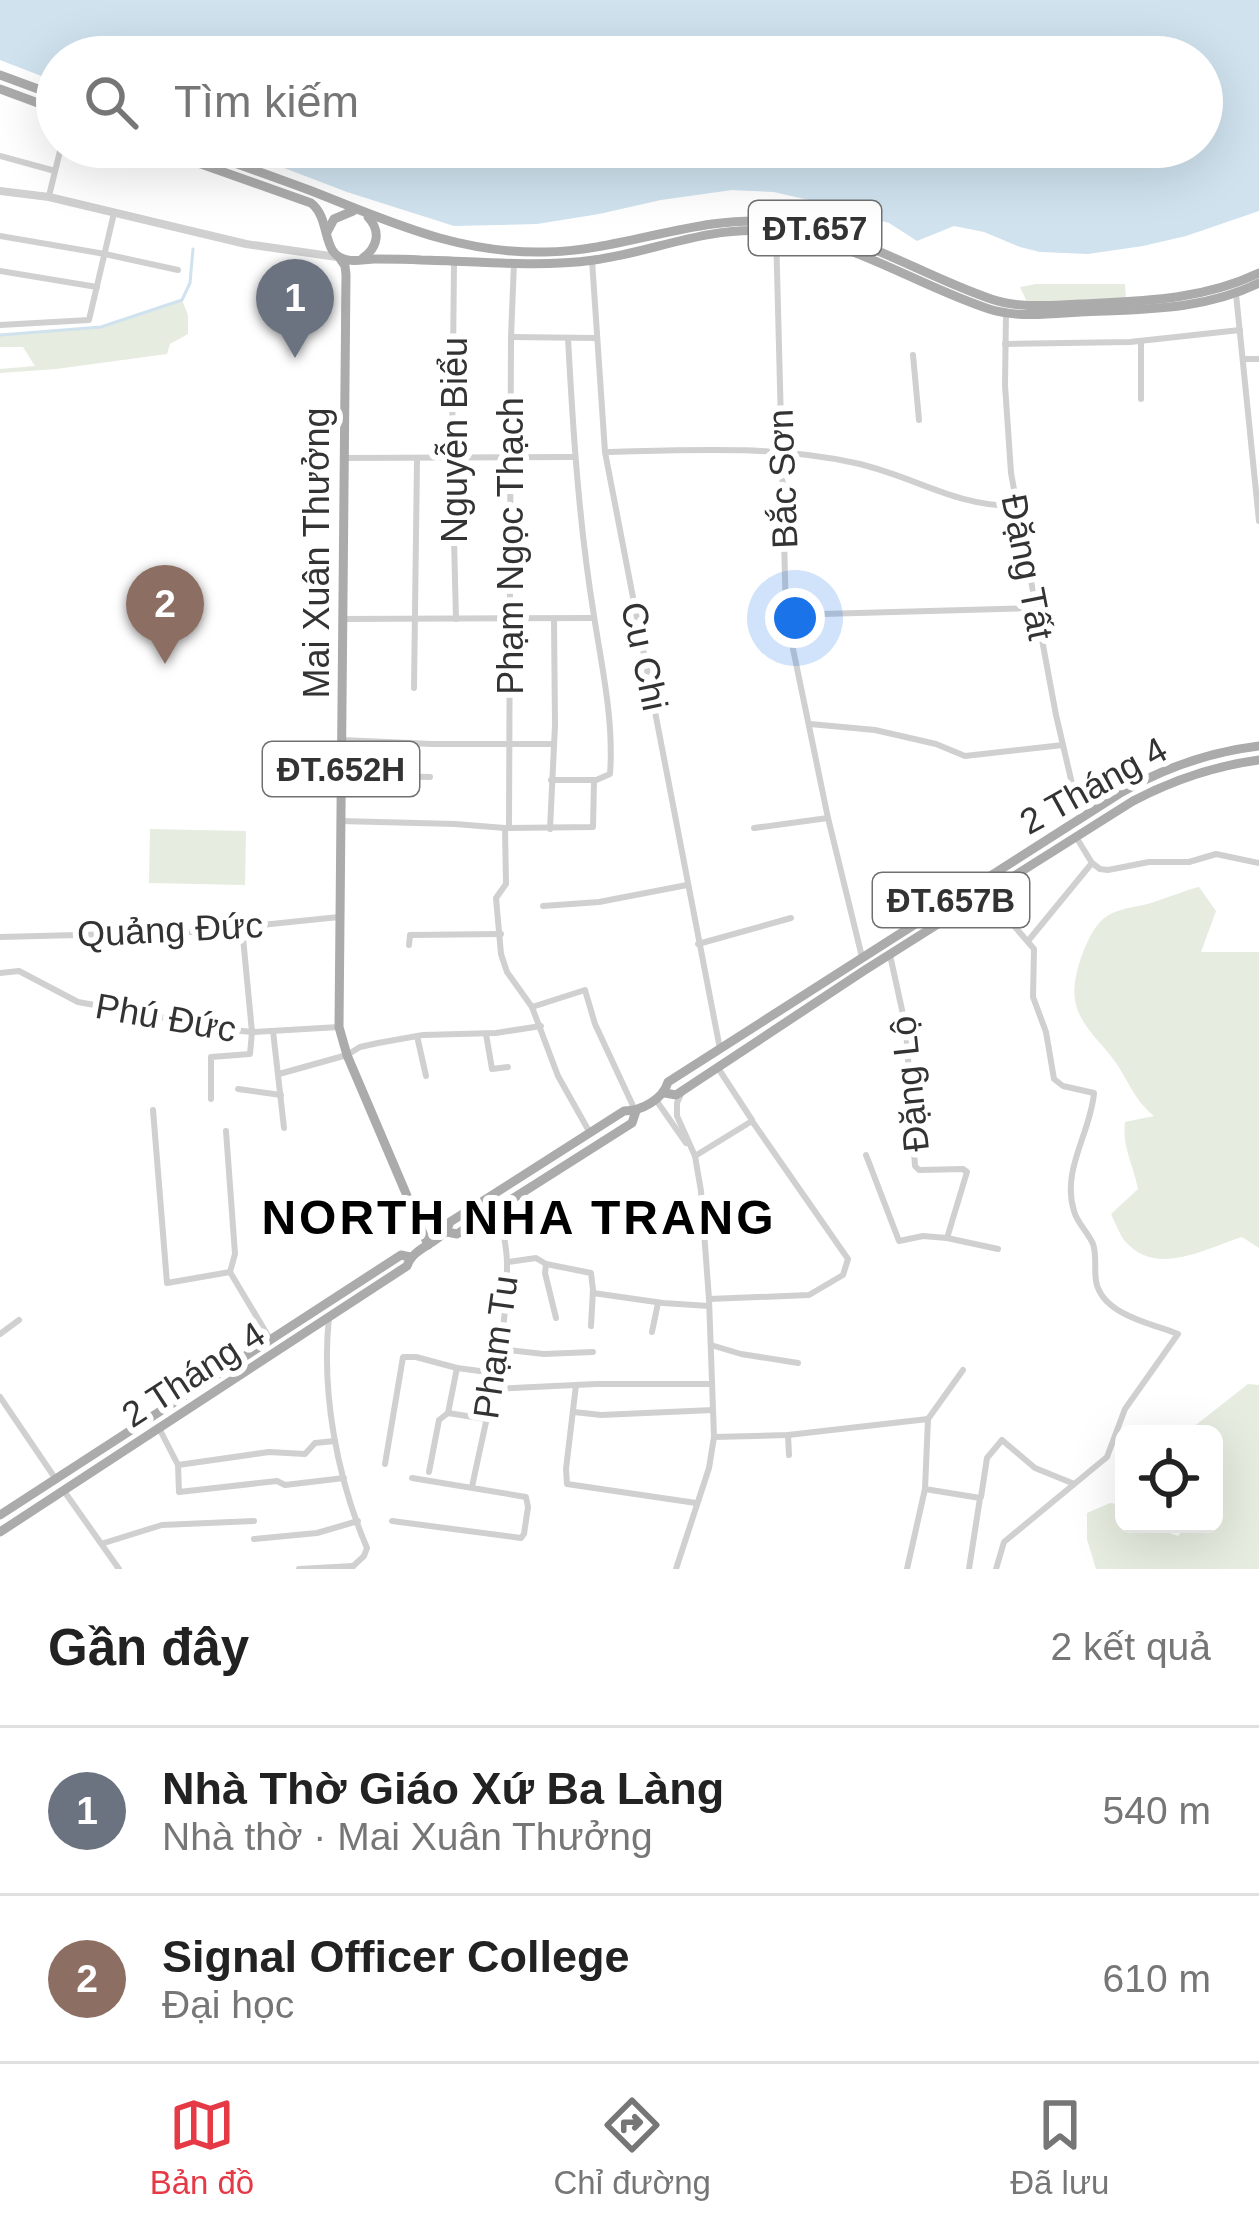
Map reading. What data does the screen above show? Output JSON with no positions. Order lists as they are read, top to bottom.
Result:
{
  "streets": {
    "main road": [
      "ĐT.657",
      "Mai Xuân Thưởng",
      "ĐT.652H",
      "2 Tháng 4",
      "ĐT.657B"
    ],
    "street": [
      "Nguyễn Biểu",
      "Bắc Sơn",
      "Phạm Ngọc Thạch",
      "Đặng Tất",
      "Cu Chi",
      "Quảng Đức",
      "Phú Đức",
      "Đặng Lộ",
      "Phạm Tu"
    ]
  },
  "crossings": [
    ["ĐT.657", "Nguyễn Biểu"],
    ["ĐT.657", "Bắc Sơn"],
    ["ĐT.657", "Phạm Ngọc Thạch"],
    ["ĐT.657", "Mai Xuân Thưởng"],
    ["ĐT.657", "Đặng Tất"],
    ["ĐT.657", "Cu Chi"],
    ["Bắc Sơn", "2 Tháng 4"],
    ["Mai Xuân Thưởng", "2 Tháng 4"],
    ["Mai Xuân Thưởng", "Quảng Đức"],
    ["Mai Xuân Thưởng", "Phú Đức"],
    ["Đặng Tất", "2 Tháng 4"],
    ["Cu Chi", "2 Tháng 4"],
    ["2 Tháng 4", "Đặng Lộ"],
    ["2 Tháng 4", "Phạm Tu"]
  ],
  "districts": ["NORTH NHA TRANG"],
  "page": {
    "search": "Tìm kiếm",
    "pins": ["1", "2"],
    "heading": ["Gần đây", "2 kết quả"],
    "list": [
      {
        "mark": "1",
        "name": "Nhà Thờ Giáo Xứ Ba Làng",
        "note": "Nhà thờ · Mai Xuân Thưởng",
        "value": "540 m"
      },
      {
        "mark": "2",
        "name": "Signal Officer College",
        "note": "Đại học",
        "value": "610 m"
      }
    ],
    "nav": ["Bản đồ", "Chỉ đường", "Đã lưu"]
  }
}
